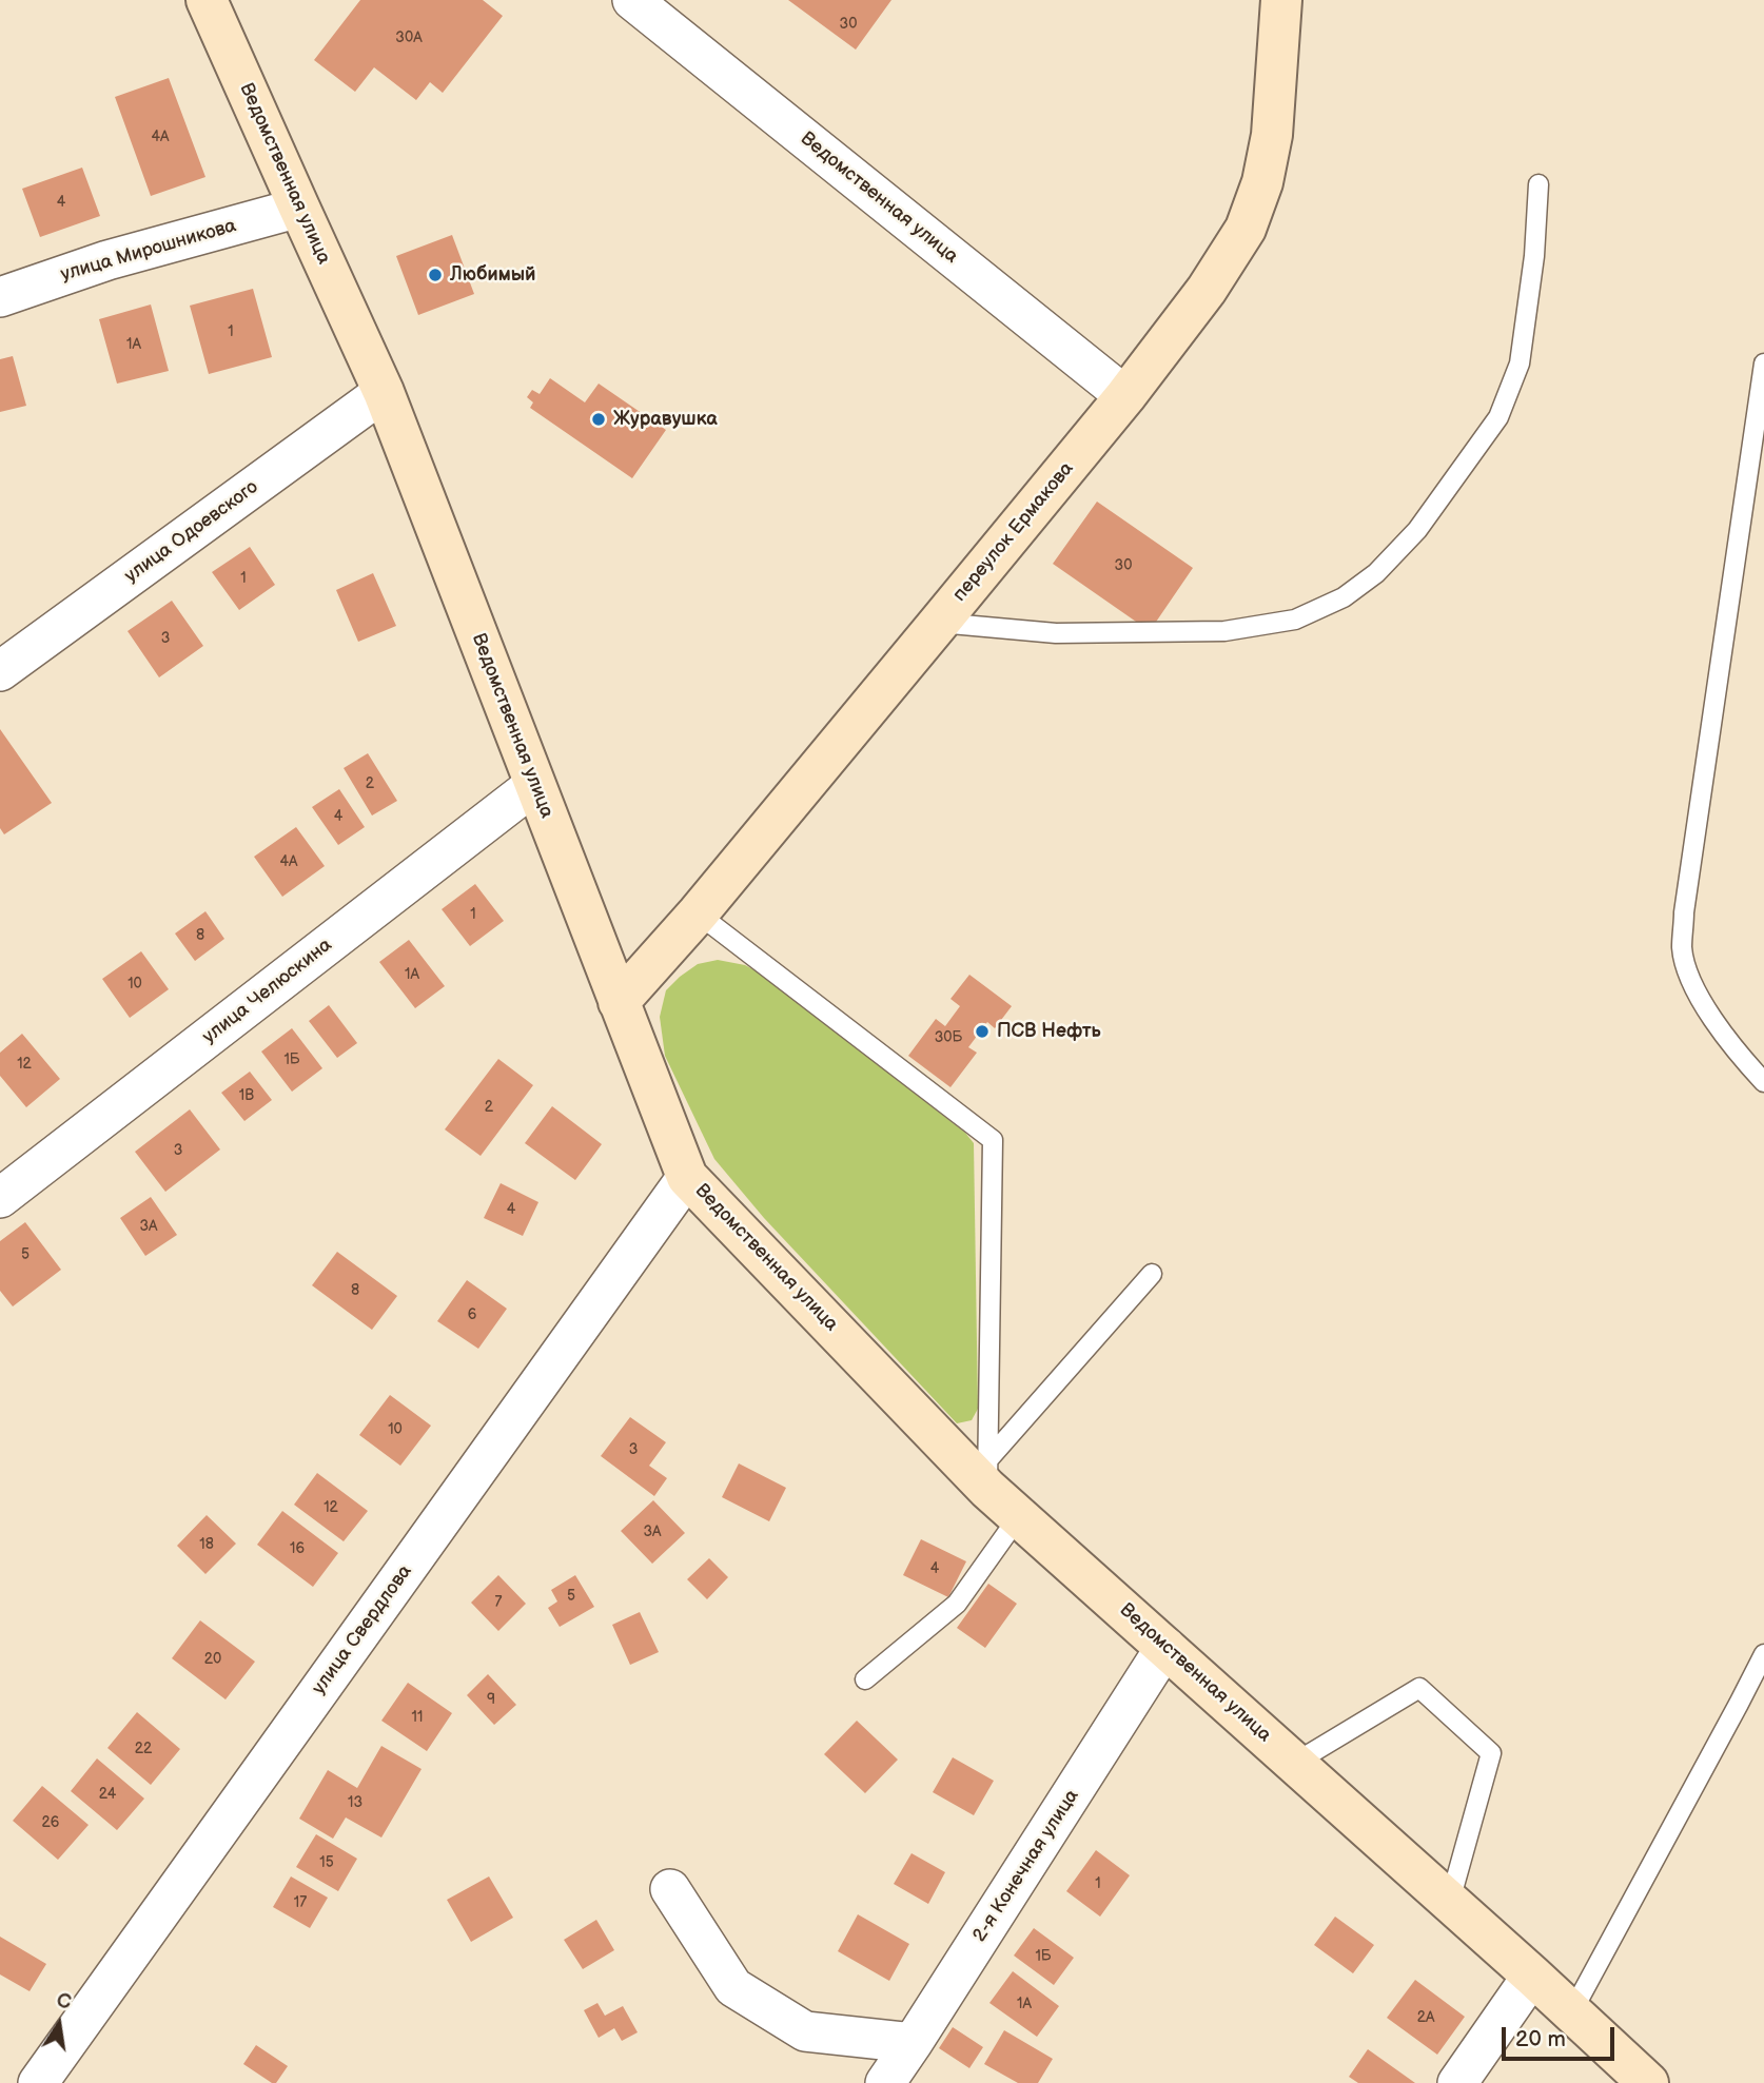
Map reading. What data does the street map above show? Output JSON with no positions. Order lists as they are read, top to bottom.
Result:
{
  "streets": {
    "main road": ["Ведомственная улица", "переулок Ермакова"],
    "street": [
      "улица Мирошникова",
      "улица Одоевского",
      "улица Челюскина",
      "улица Свердлова",
      "2-я Конечная улица"
    ]
  },
  "crossings": [
    ["Ведомственная улица", "улица Мирошникова"],
    ["Ведомственная улица", "улица Одоевского"],
    ["Ведомственная улица", "переулок Ермакова"],
    ["Ведомственная улица", "улица Челюскина"],
    ["Ведомственная улица", "улица Свердлова"],
    ["Ведомственная улица", "2-я Конечная улица"]
  ],
  "places": ["Любимый", "Журавушка", "ПСВ Нефть"],
  "house_numbers": [
    "30",
    "30А",
    "4А",
    "4",
    "1",
    "1А",
    "30",
    "1",
    "3",
    "2",
    "4",
    "4А",
    "1",
    "8",
    "1А",
    "10",
    "30Б",
    "1Б",
    "12",
    "1В",
    "2",
    "3",
    "4",
    "3А",
    "5",
    "8",
    "6",
    "10",
    "3",
    "12",
    "3А",
    "18",
    "16",
    "4",
    "5",
    "7",
    "20",
    "9",
    "11",
    "22",
    "24",
    "13",
    "26",
    "15",
    "1",
    "17",
    "1Б",
    "1А",
    "2А"
  ],
  "scale_bar": "20 m",
  "north": "top"
}
